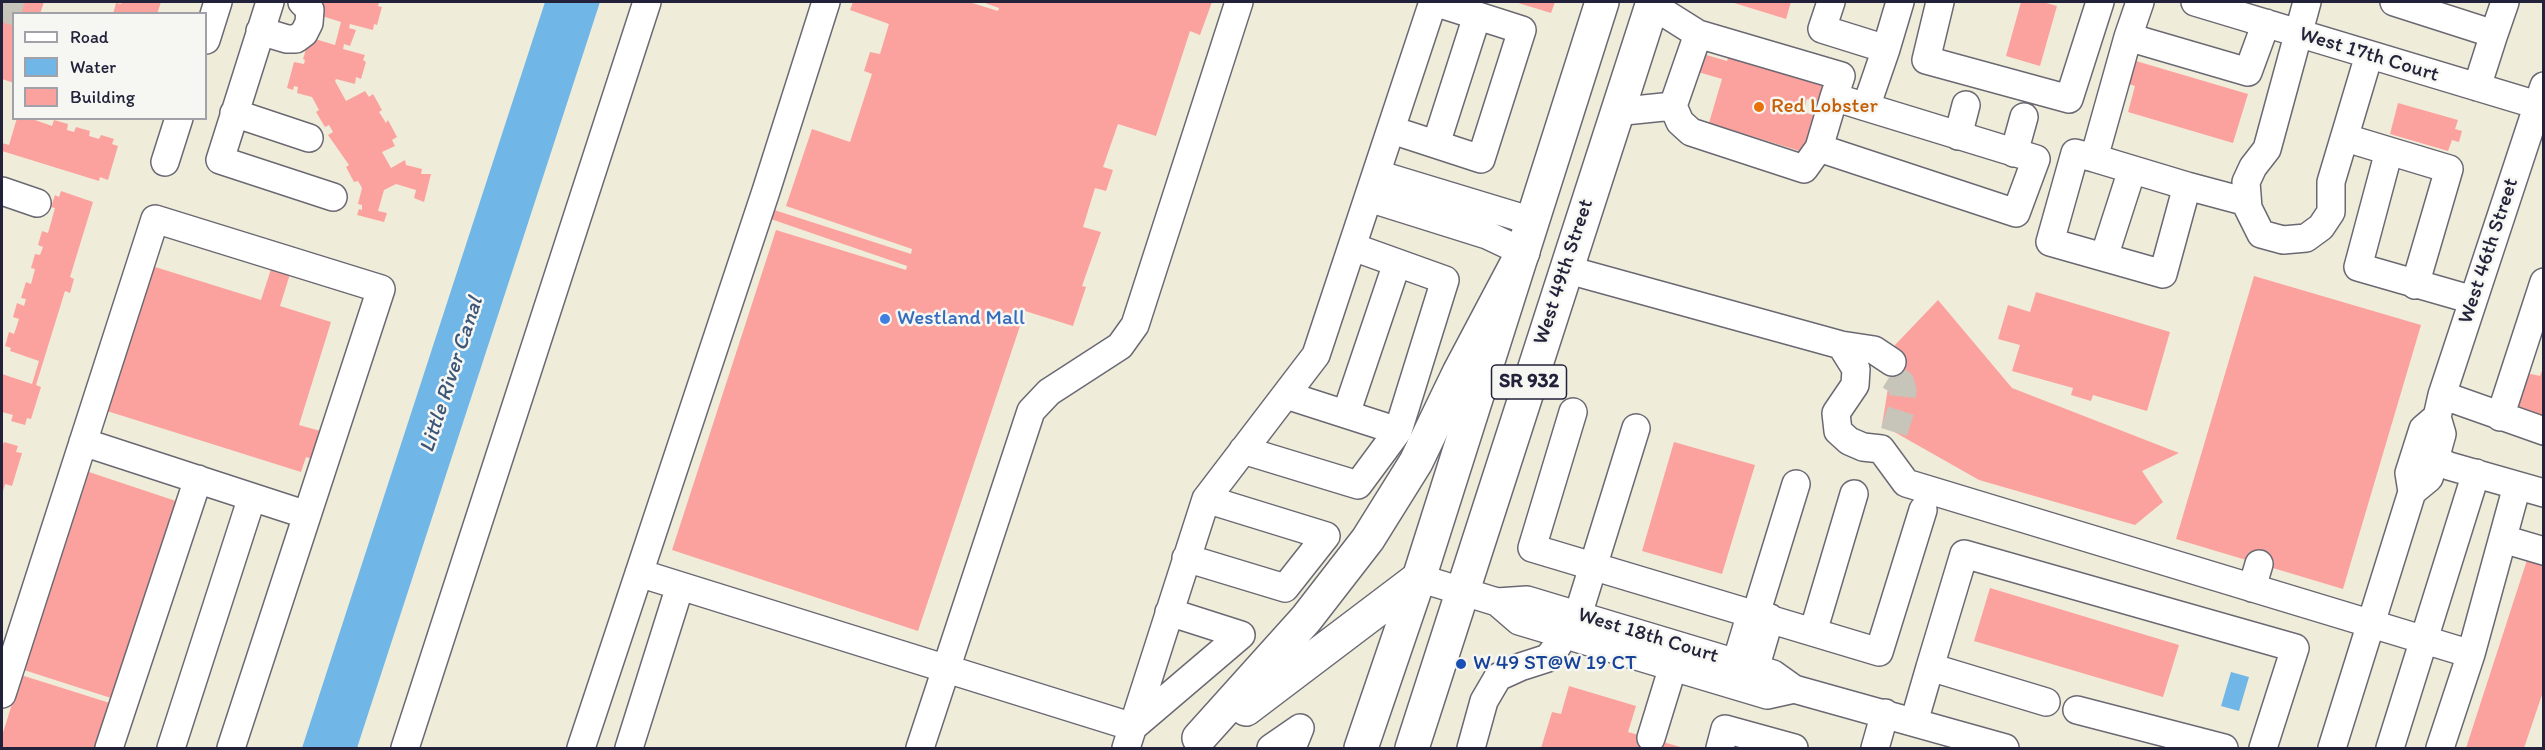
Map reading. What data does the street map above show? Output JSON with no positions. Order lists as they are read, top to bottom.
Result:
{
  "streets": {
    "main road": ["West 49th Street", "SR 932"],
    "street": ["West 17th Court", "West 46th Street", "West 18th Court"]
  },
  "crossings": [
    ["West 17th Court", "West 46th Street"],
    ["West 49th Street", "West 18th Court"],
    ["SR 932", "West 18th Court"]
  ],
  "water": ["Little River Canal"],
  "places": ["Red Lobster", "Westland Mall", "W 49 ST@W 19 CT"],
  "legend": ["Road", "Water", "Building"]
}
